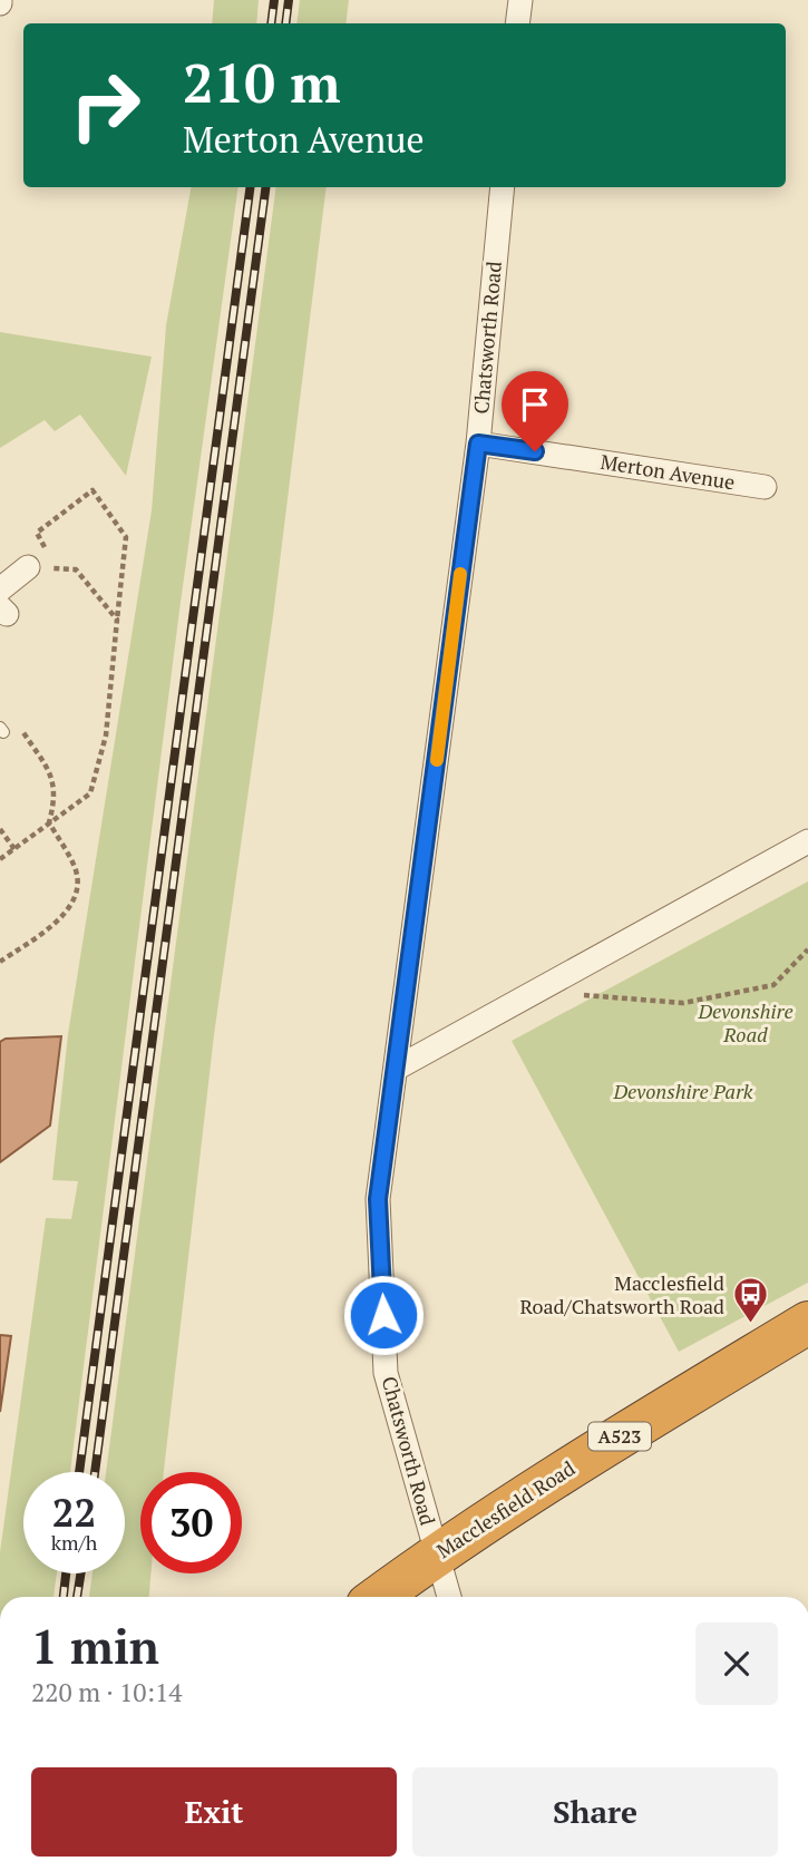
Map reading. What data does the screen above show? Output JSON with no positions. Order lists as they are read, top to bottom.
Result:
{
  "streets": {
    "highway": ["A523", "Macclesfield Road"],
    "street": ["Chatsworth Road", "Merton Avenue"]
  },
  "crossings": [
    ["Chatsworth Road", "Merton Avenue"],
    ["Chatsworth Road", "Macclesfield Road"]
  ],
  "parks": ["Devonshire Road", "Devonshire Park"],
  "places": {
    "bus stop": ["Macclesfield Road/Chatsworth Road"]
  },
  "page": {
    "turn": ["210 m", "Merton Avenue"],
    "speed": "22 km/h",
    "limit": "30",
    "heading": ["1 min", "220 m · 10:14"],
    "buttons": ["Exit", "Share"]
  }
}
